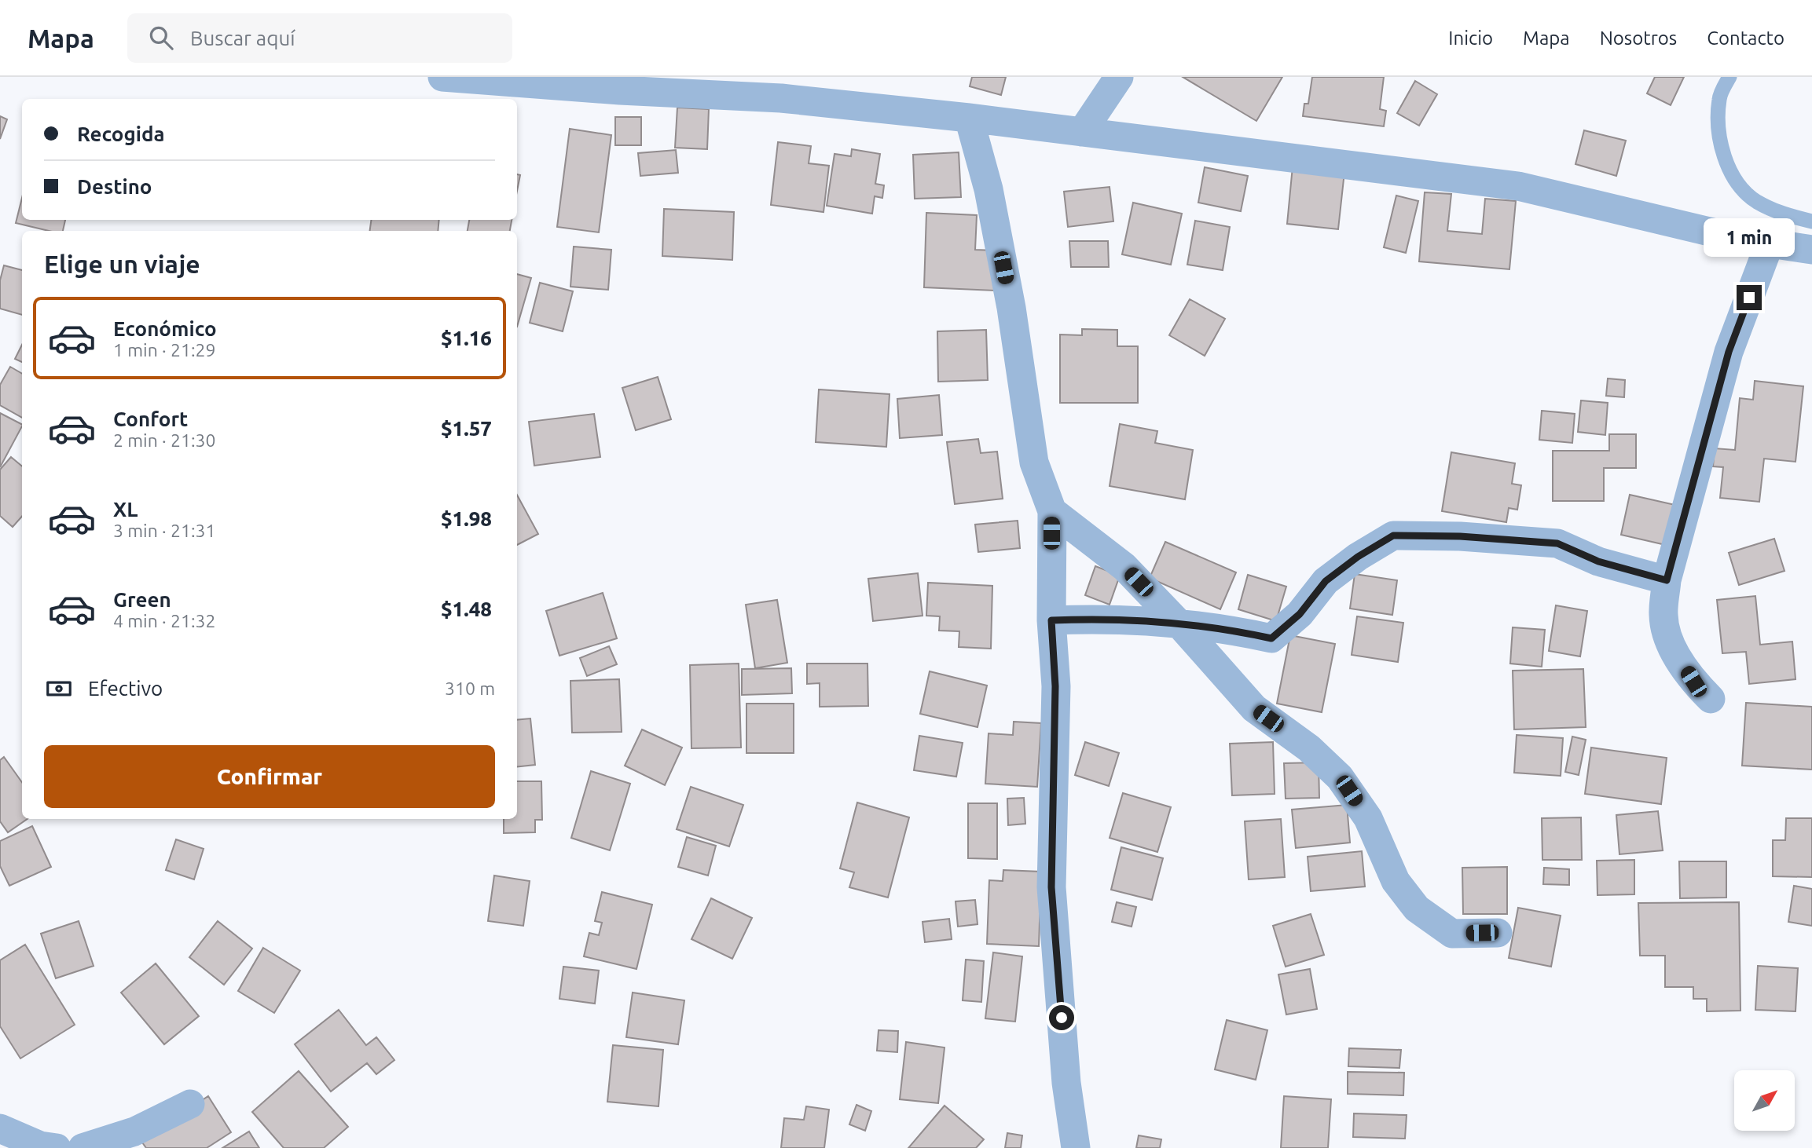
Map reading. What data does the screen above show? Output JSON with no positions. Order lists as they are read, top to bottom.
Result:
{
  "north": "top right",
  "page": {
    "header": "Mapa",
    "search": "Buscar aquí",
    "nav": [
      "Inicio",
      "Mapa",
      "Nosotros",
      "Contacto"
    ],
    "banner": ["Recogida", "Destino"],
    "bubble": "1 min",
    "heading": "Elige un viaje",
    "list": [
      {
        "name": "Económico",
        "note": "1 min · 21:29",
        "value": "$1.16"
      },
      {
        "name": "Confort",
        "note": "2 min · 21:30",
        "value": "$1.57"
      },
      {
        "name": "XL",
        "note": "3 min · 21:31",
        "value": "$1.98"
      },
      {
        "name": "Green",
        "note": "4 min · 21:32",
        "value": "$1.48"
      }
    ],
    "pay": ["Efectivo", "310 m"],
    "buttons": "Confirmar"
  }
}
